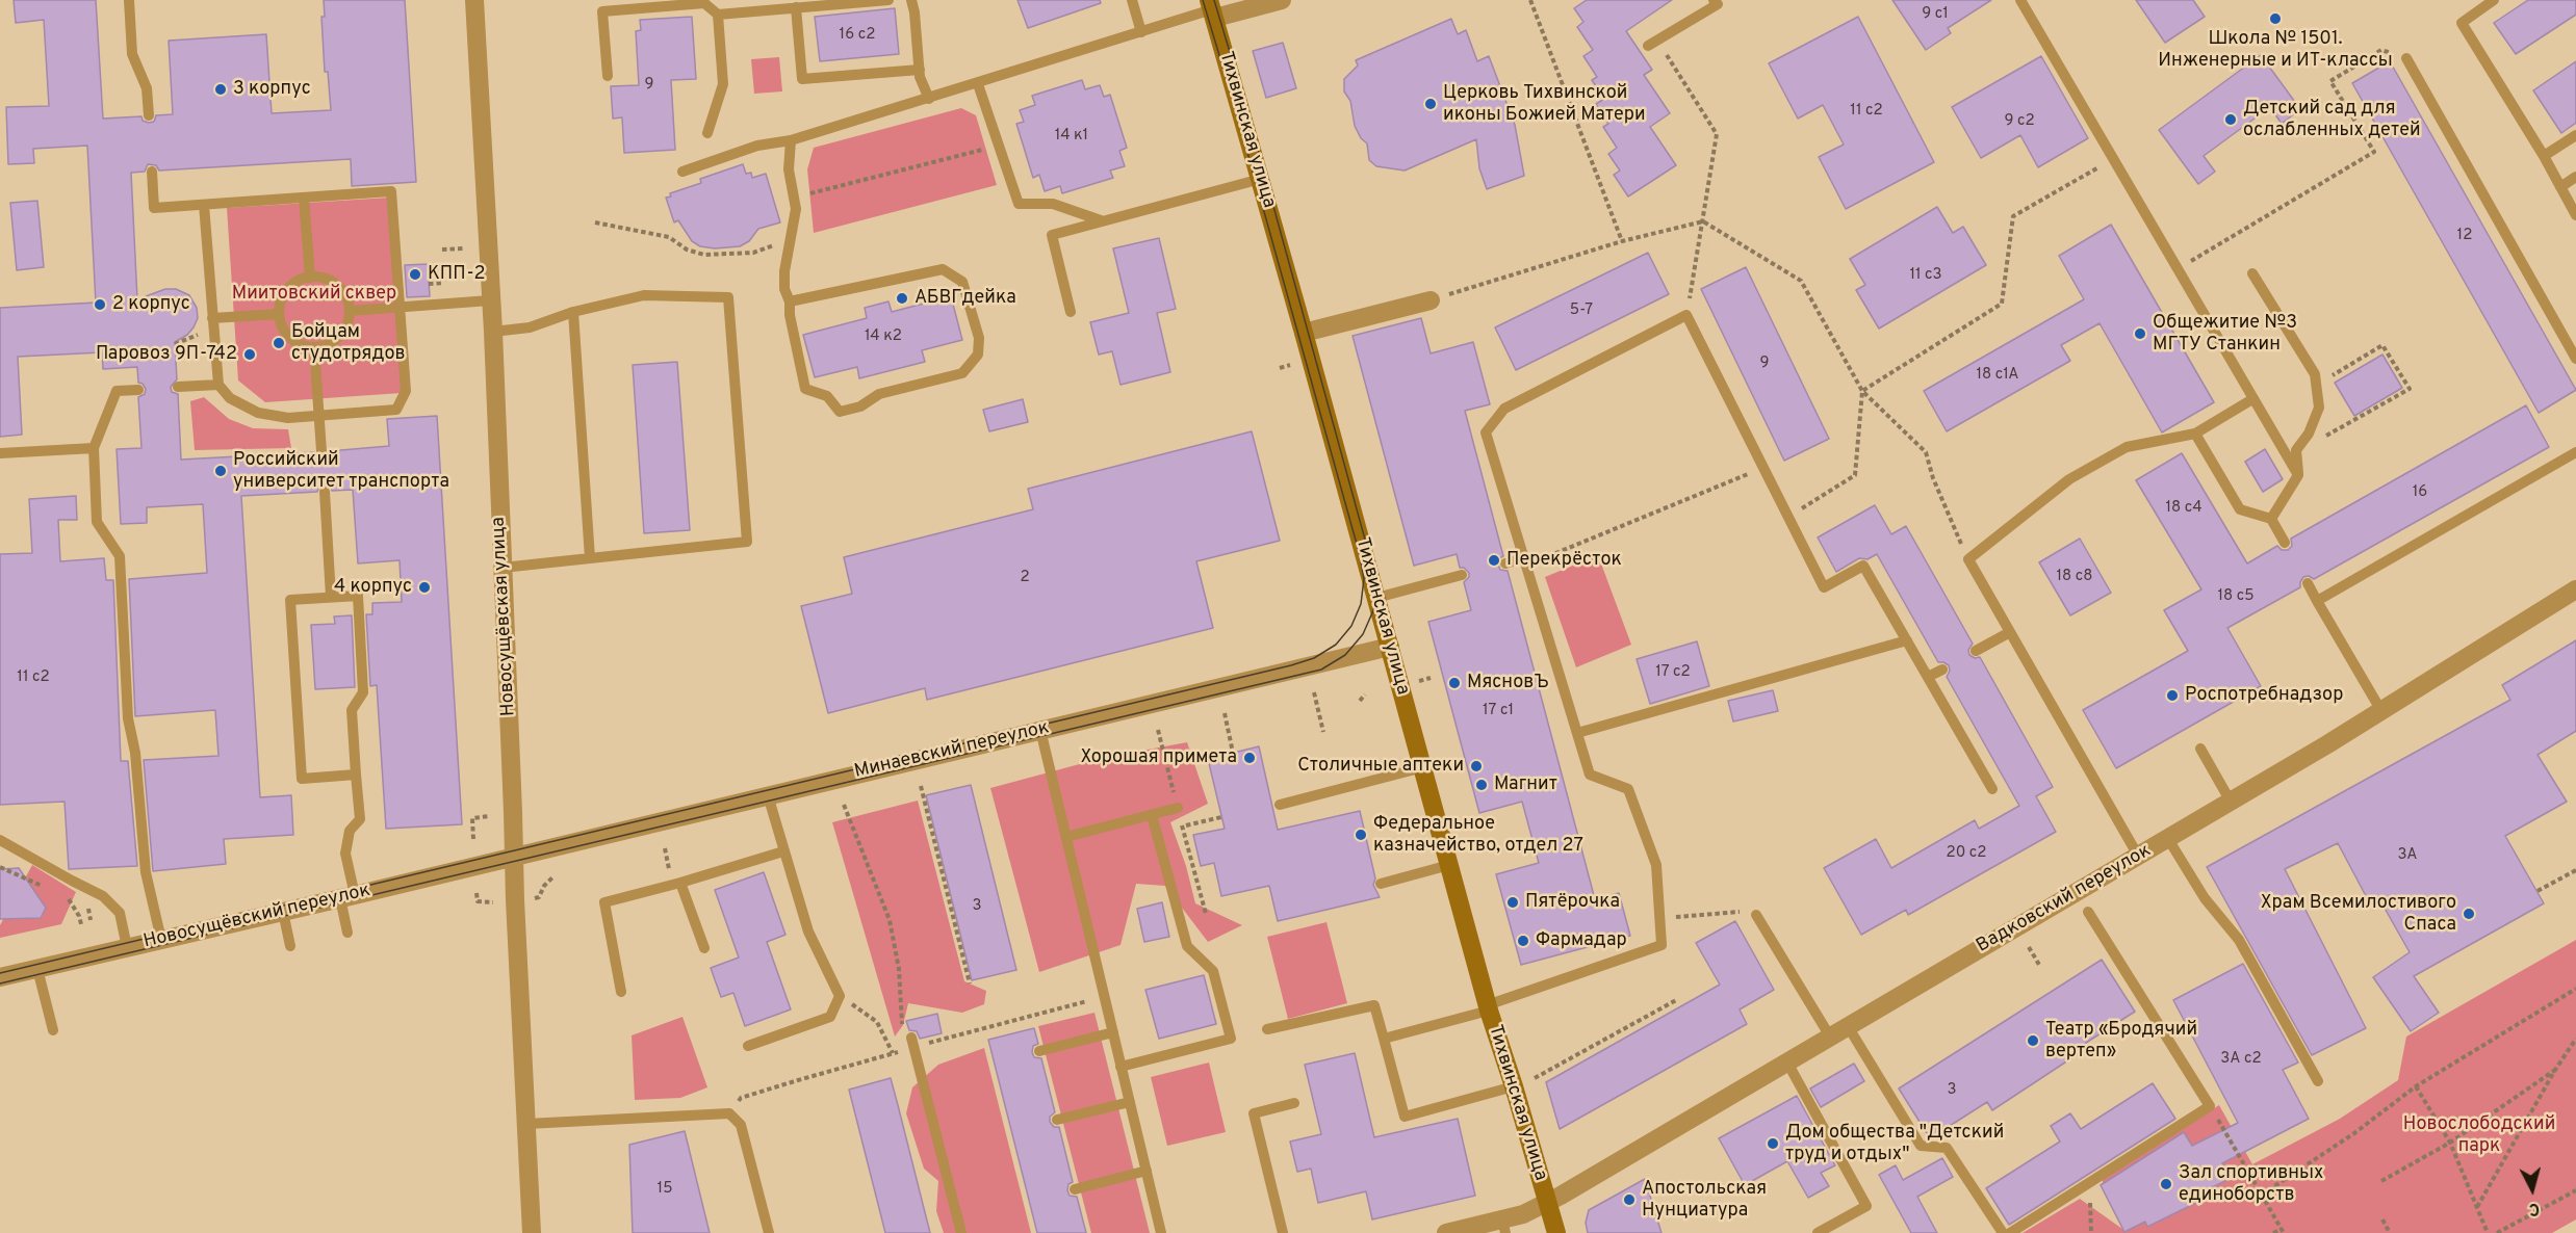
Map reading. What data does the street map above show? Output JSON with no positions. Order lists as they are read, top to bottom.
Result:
{
  "streets": {
    "street": [
      "Тихвинская улица",
      "Новосущёвская улица",
      "Минаевский переулок",
      "Вадковский переулок",
      "Новосущёвский переулок"
    ]
  },
  "crossings": [
    ["Тихвинская улица", "Минаевский переулок"],
    ["Тихвинская улица", "Вадковский переулок"],
    ["Новосущёвская улица", "Минаевский переулок"],
    ["Новосущёвская улица", "Новосущёвский переулок"],
    ["Минаевский переулок", "Новосущёвский переулок"]
  ],
  "parks": ["Миитовский сквер", "Новослободский парк"],
  "places": [
    "Школа № 1501. Инженерные и ИТ-классы",
    "3 корпус",
    "Церковь Тихвинской иконы Божией Матери",
    "Детский сад для ослабленных детей",
    "КПП-2",
    "АБВГдейка",
    "2 корпус",
    "Общежитие №3 МГТУ Станкин",
    "Бойцам студотрядов",
    "Паровоз 9П-742",
    "Российский университет транспорта",
    "Перекрёсток",
    "4 корпус",
    "МясновЪ",
    "Роспотребнадзор",
    "Хорошая примета",
    "Столичные аптеки",
    "Магнит",
    "Федеральное казначейство, отдел 27",
    "Пятёрочка",
    "Храм Всемилостивого Спаса",
    "Фармадар",
    "Театр «Бродячий вертеп»",
    "Дом общества \"Детский труд и отдых\"",
    "Зал спортивных единоборств",
    "Апостольская Нунциатура"
  ],
  "house_numbers": [
    "9 с1",
    "16 с2",
    "9",
    "11 с2",
    "9 с2",
    "14 к1",
    "12",
    "11 с3",
    "5-7",
    "14 к2",
    "9",
    "18 с1А",
    "16",
    "18 с4",
    "18 с8",
    "2",
    "18 с5",
    "17 с2",
    "11 с2",
    "17 с1",
    "20 с2",
    "3А",
    "3",
    "3А с2",
    "3",
    "15"
  ],
  "north": "bottom"
}
